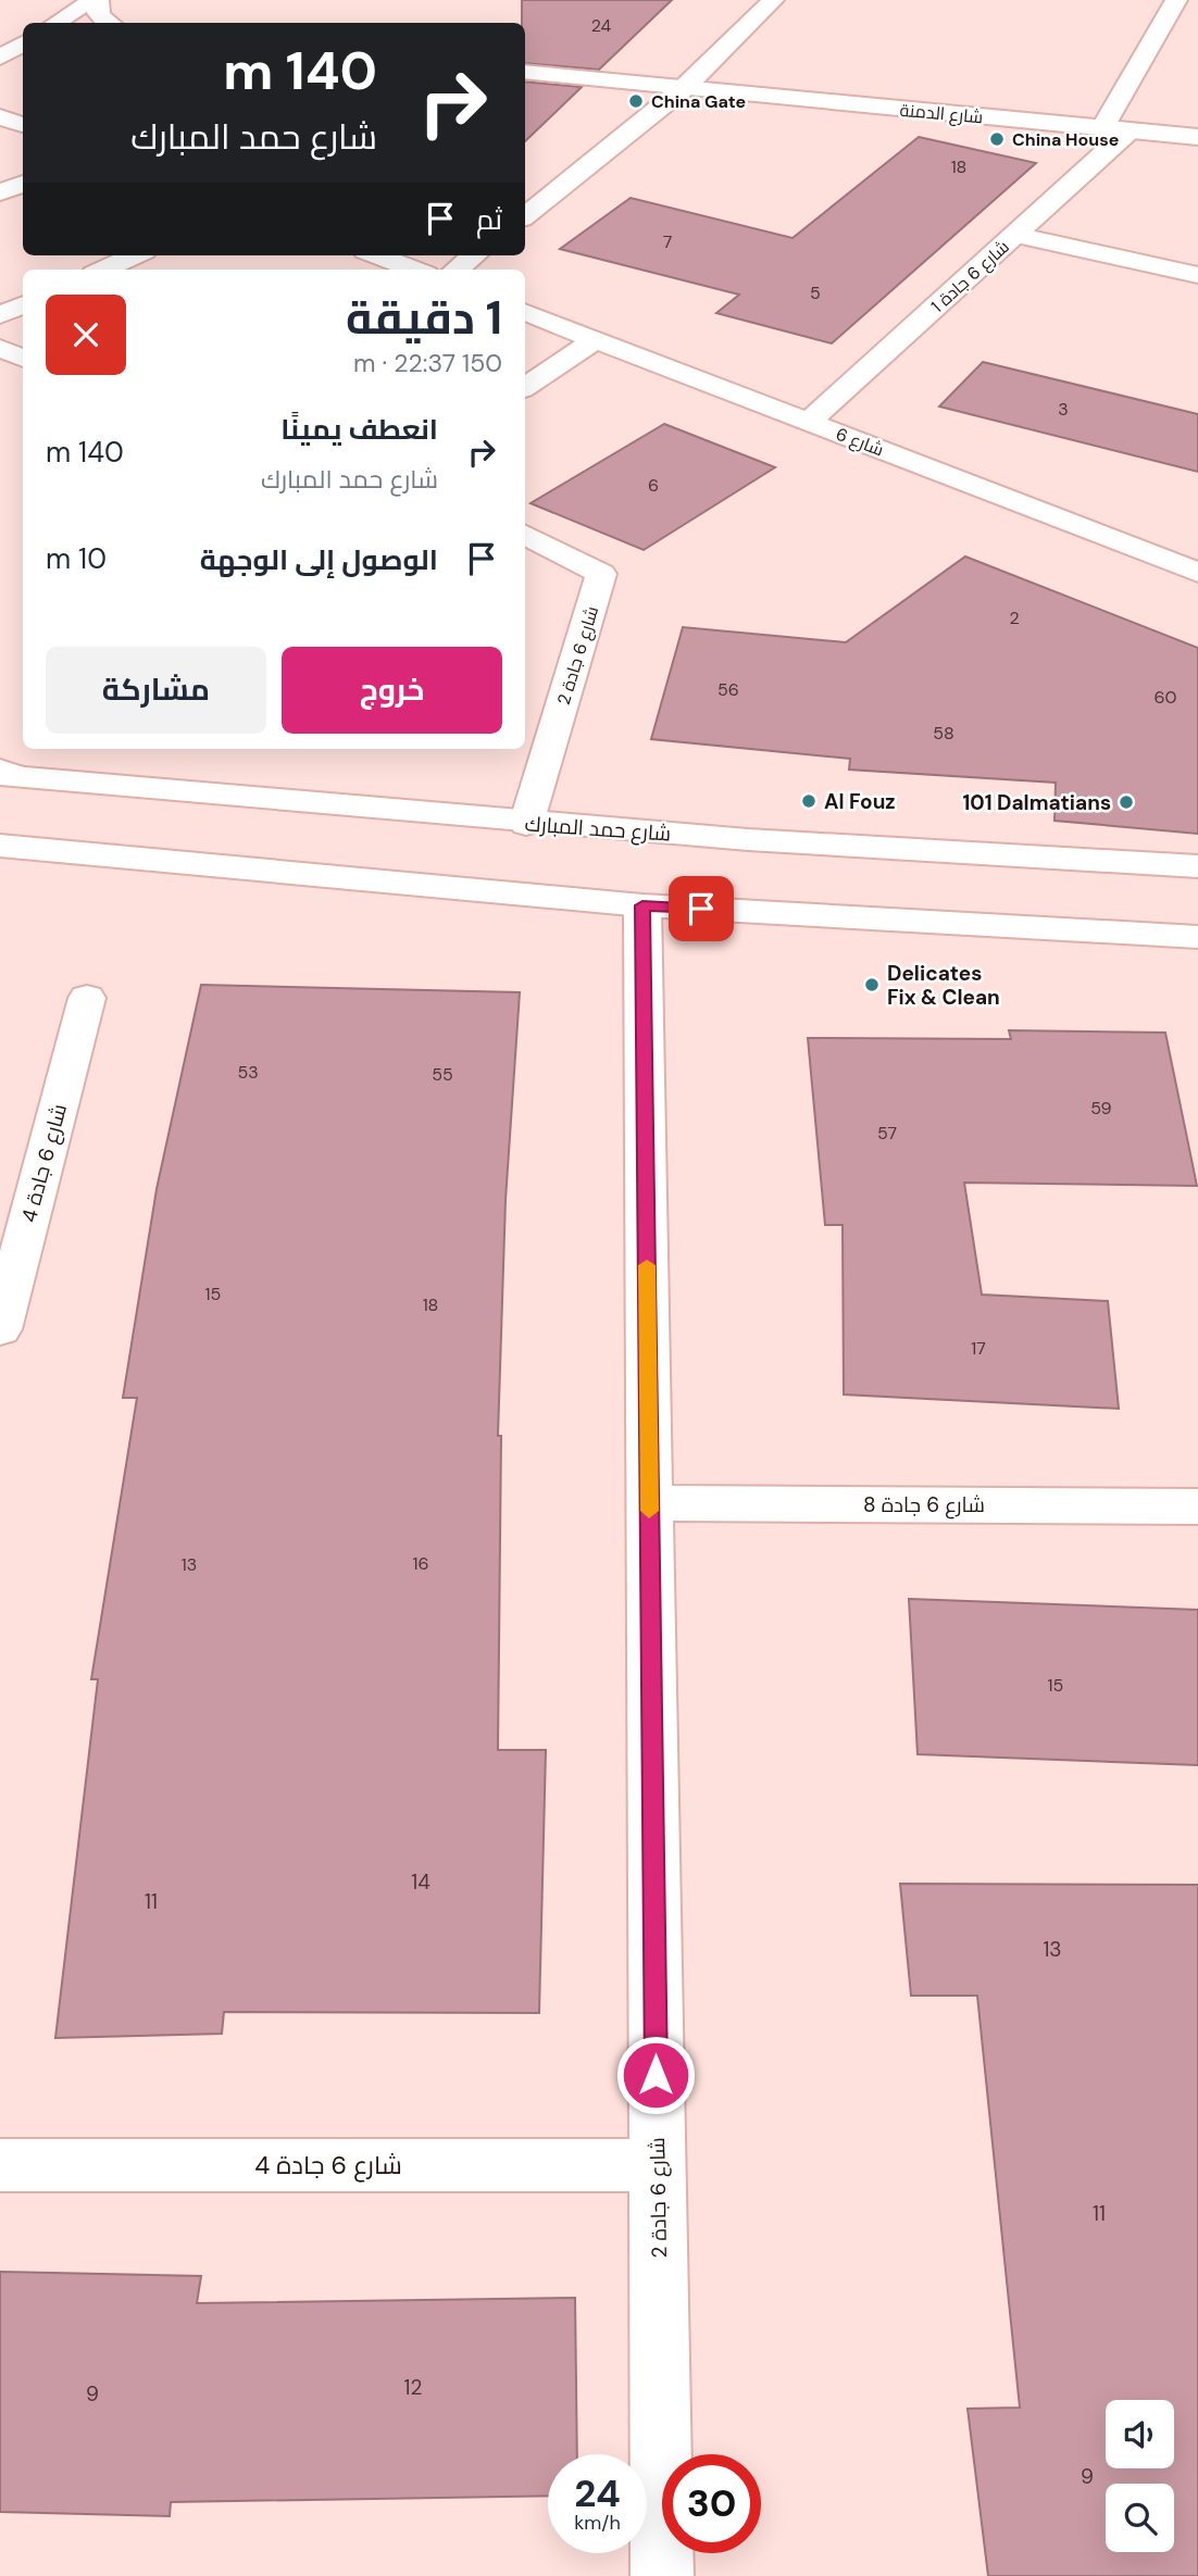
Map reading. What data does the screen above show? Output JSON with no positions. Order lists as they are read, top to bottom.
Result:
{
  "streets": {
    "street": [
      "شارع الدمنة",
      "شارع 6 جادة 1",
      "شارع 6",
      "شارع 6 جادة 2",
      "شارع حمد المبارك",
      "شارع 6 جادة 4",
      "شارع 6 جادة 8"
    ]
  },
  "crossings": [
    ["شارع الدمنة", "شارع 6 جادة 1"],
    ["شارع 6 جادة 1", "شارع 6"],
    ["شارع 6 جادة 2", "شارع حمد المبارك"],
    ["شارع 6 جادة 2", "شارع 6 جادة 4"],
    ["شارع 6 جادة 2", "شارع 6 جادة 8"]
  ],
  "places": [
    "China Gate",
    "China House",
    "Al Fouz",
    "101 Dalmatians",
    "Delicates Fix & Clean"
  ],
  "house_numbers": [
    "24",
    "18",
    "7",
    "5",
    "3",
    "6",
    "2",
    "56",
    "60",
    "58",
    "53",
    "55",
    "59",
    "57",
    "15",
    "18",
    "17",
    "16",
    "13",
    "15",
    "14",
    "11",
    "13",
    "11",
    "12",
    "9",
    "9"
  ],
  "page": {
    "turn": ["140 m", "شارع حمد المبارك"],
    "then": "ثم",
    "heading": ["1 دقيقة", "150 m · 22:37"],
    "list": [
      {
        "name": "انعطف يمينًا",
        "note": "شارع حمد المبارك",
        "value": "140 m"
      },
      {
        "name": "الوصول إلى الوجهة",
        "value": "10 m"
      }
    ],
    "buttons": ["خروج", "مشاركة"],
    "speed": "24 km/h",
    "limit": "30"
  }
}
